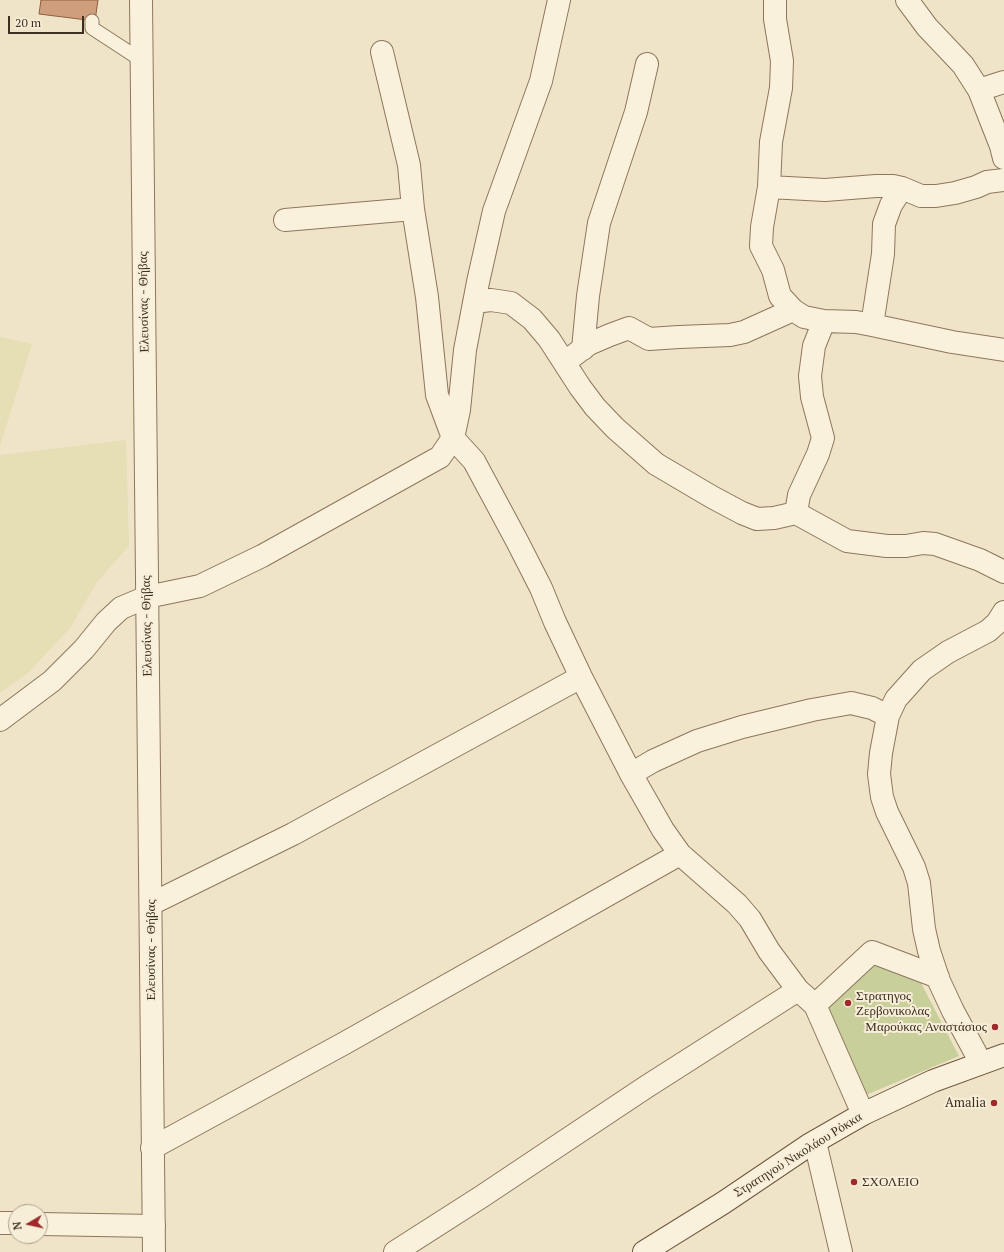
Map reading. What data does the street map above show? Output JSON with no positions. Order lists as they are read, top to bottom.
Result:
{
  "streets": {
    "street": ["Ελευσίνας - Θήβας", "Στρατηγού Νικολάου Ρόκκα"]
  },
  "places": [
    "Στρατηγος Ζερβονικολας",
    "Μαρούκας Αναστάσιος",
    "Amalia",
    "ΣΧΟΛΕΙΟ"
  ],
  "scale_bar": "20 m",
  "north": "left"
}
